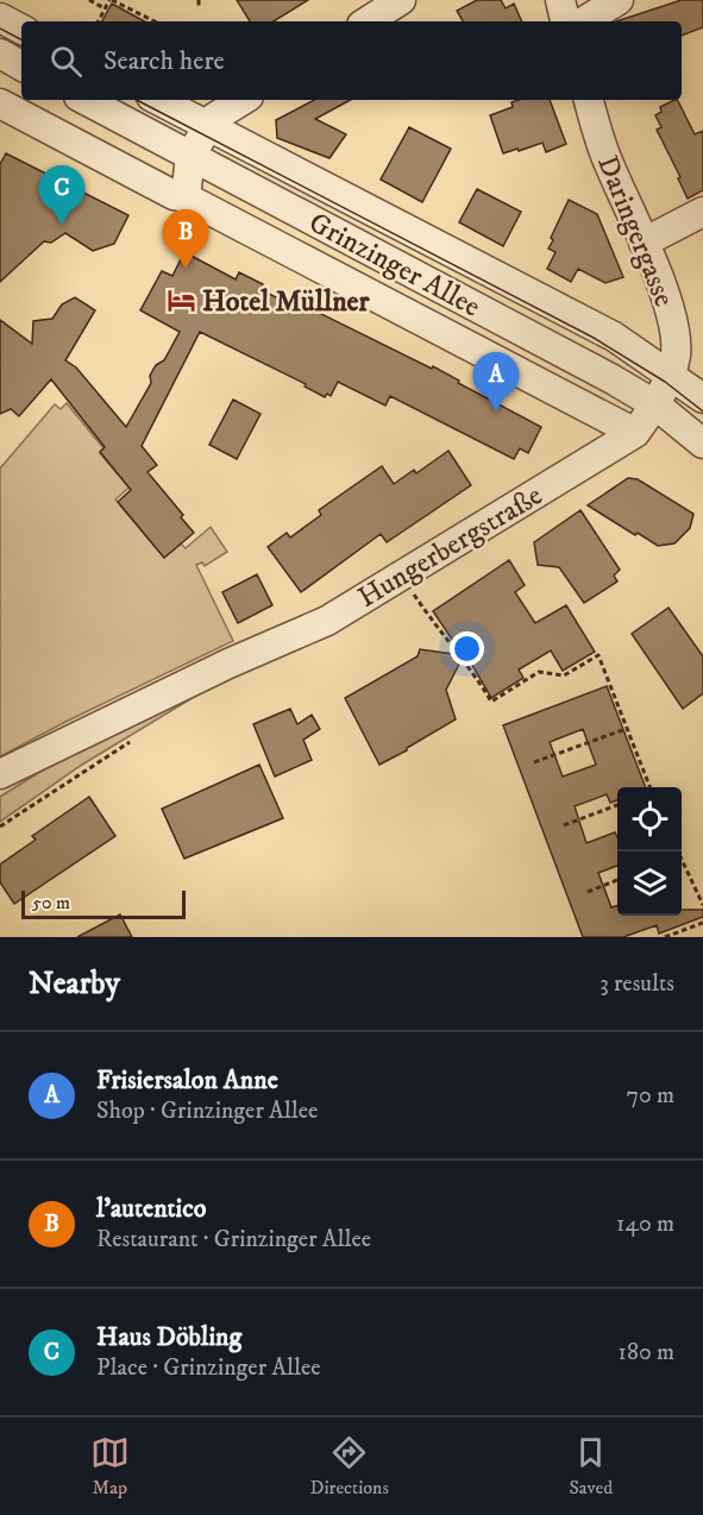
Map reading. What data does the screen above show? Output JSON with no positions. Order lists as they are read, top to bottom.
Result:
{
  "streets": {
    "street": ["Daringergasse", "Grinzinger Allee", "Hungerbergstraße"]
  },
  "crossings": [
    ["Daringergasse", "Grinzinger Allee"],
    ["Daringergasse", "Hungerbergstraße"],
    ["Grinzinger Allee", "Hungerbergstraße"]
  ],
  "places": {
    "hotel": ["Hotel Müllner"]
  },
  "scale_bar": "50 m",
  "page": {
    "search": "Search here",
    "pins": ["C", "B", "A"],
    "scale": "50 m",
    "heading": ["Nearby", "3 results"],
    "list": [
      {
        "mark": "A",
        "name": "Frisiersalon Anne",
        "note": "Shop · Grinzinger Allee",
        "value": "70 m"
      },
      {
        "mark": "B",
        "name": "l'autentico",
        "note": "Restaurant · Grinzinger Allee",
        "value": "140 m"
      },
      {
        "mark": "C",
        "name": "Haus Döbling",
        "note": "Place · Grinzinger Allee",
        "value": "180 m"
      }
    ],
    "nav": ["Map", "Directions", "Saved"]
  }
}
